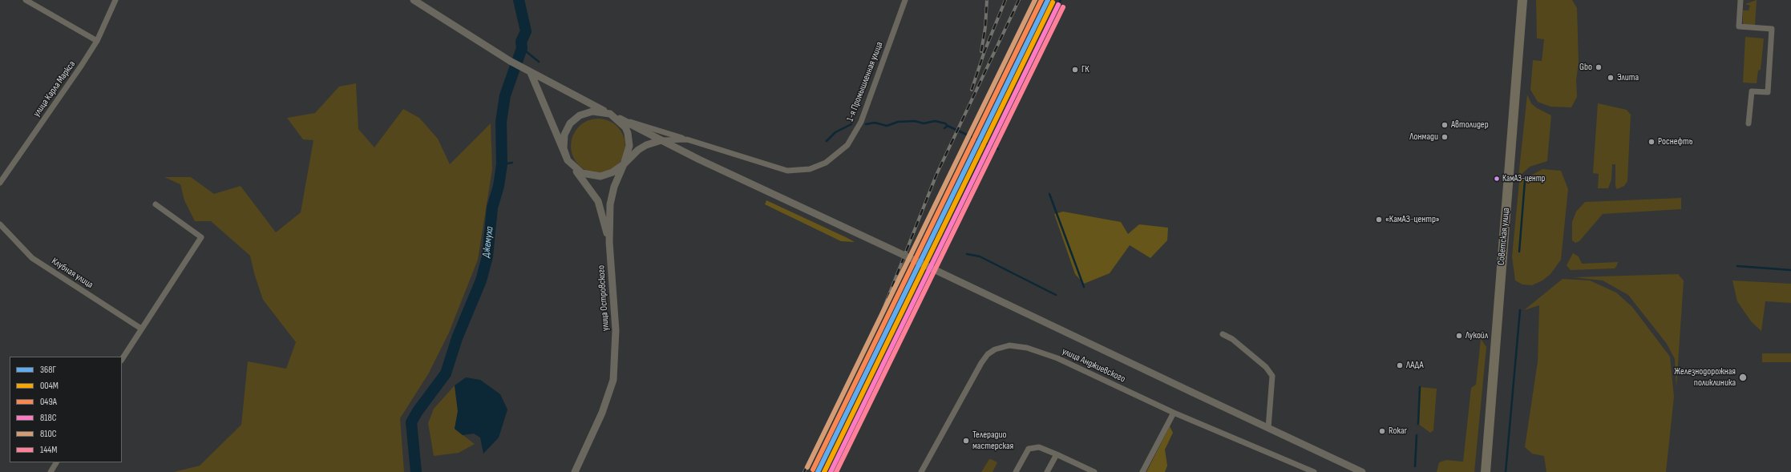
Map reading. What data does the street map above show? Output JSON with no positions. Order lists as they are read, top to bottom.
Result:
{
  "streets": {
    "highway": ["Советская улица"],
    "street": [
      "1-я Промышленная улица",
      "улица Карла Маркса",
      "Клубная улица",
      "улица Островского",
      "улица Анджиевского"
    ]
  },
  "crossings": [
    ["1-я Промышленная улица", "улица Островского"]
  ],
  "water": ["Джемуха"],
  "places": [
    "Gbo",
    "ГК",
    "Элита",
    "Автолидер",
    "Лонмади",
    "Роснефть",
    "КамАЗ-центр",
    "«КамАЗ-центр»",
    "Лукойл",
    "ЛАДА",
    "Железнодорожная поликлиника",
    "Rokar",
    "Телерадио мастерская"
  ],
  "lines": [
    "transit line 368Г",
    "transit line 049А",
    "transit line 810С",
    "transit line 004М",
    "transit line 818С",
    "transit line 144М"
  ],
  "legend": [
    "368Г",
    "004М",
    "049А",
    "818С",
    "810С",
    "144М"
  ]
}
